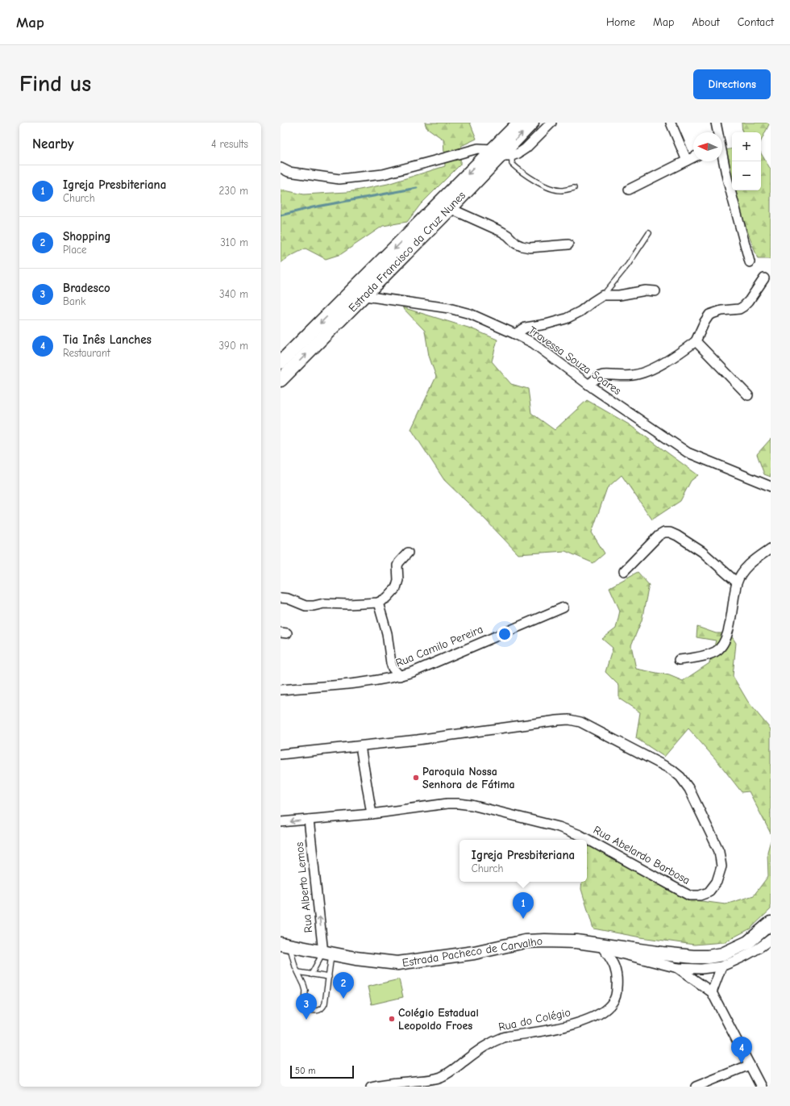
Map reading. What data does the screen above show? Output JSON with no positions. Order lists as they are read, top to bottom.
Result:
{
  "streets": {
    "main road": ["Estrada Francisco da Cruz Nunes", "Estrada Pacheco de Carvalho"],
    "street": [
      "Travessa Souza Soares",
      "Rua Camilo Pereira",
      "Rua Abelardo Barbosa",
      "Rua Alberto Lemos",
      "Rua do Colégio"
    ]
  },
  "crossings": [
    ["Estrada Francisco da Cruz Nunes", "Travessa Souza Soares"],
    ["Rua Alberto Lemos", "Estrada Pacheco de Carvalho"]
  ],
  "one_way": ["Rua Alberto Lemos"],
  "places": ["Paroquia Nossa Senhora de Fátima", "Colégio Estadual Leopoldo Froes"],
  "scale_bar": "50 m",
  "north": "left",
  "page": {
    "header": "Map",
    "nav": [
      "Home",
      "Map",
      "About",
      "Contact"
    ],
    "buttons": "Directions",
    "title": "Find us",
    "heading": ["Nearby", "4 results"],
    "map_buttons": ["+", "−"],
    "list": [
      {
        "mark": "1",
        "name": "Igreja Presbiteriana",
        "note": "Church",
        "value": "230 m"
      },
      {
        "mark": "2",
        "name": "Shopping",
        "note": "Place",
        "value": "310 m"
      },
      {
        "mark": "3",
        "name": "Bradesco",
        "note": "Bank",
        "value": "340 m"
      },
      {
        "mark": "4",
        "name": "Tia Inês Lanches",
        "note": "Restaurant",
        "value": "390 m"
      }
    ],
    "popup": ["Igreja Presbiteriana", "Church"],
    "pins": [
      "1",
      "2",
      "3",
      "4"
    ],
    "scale": "50 m"
  }
}
